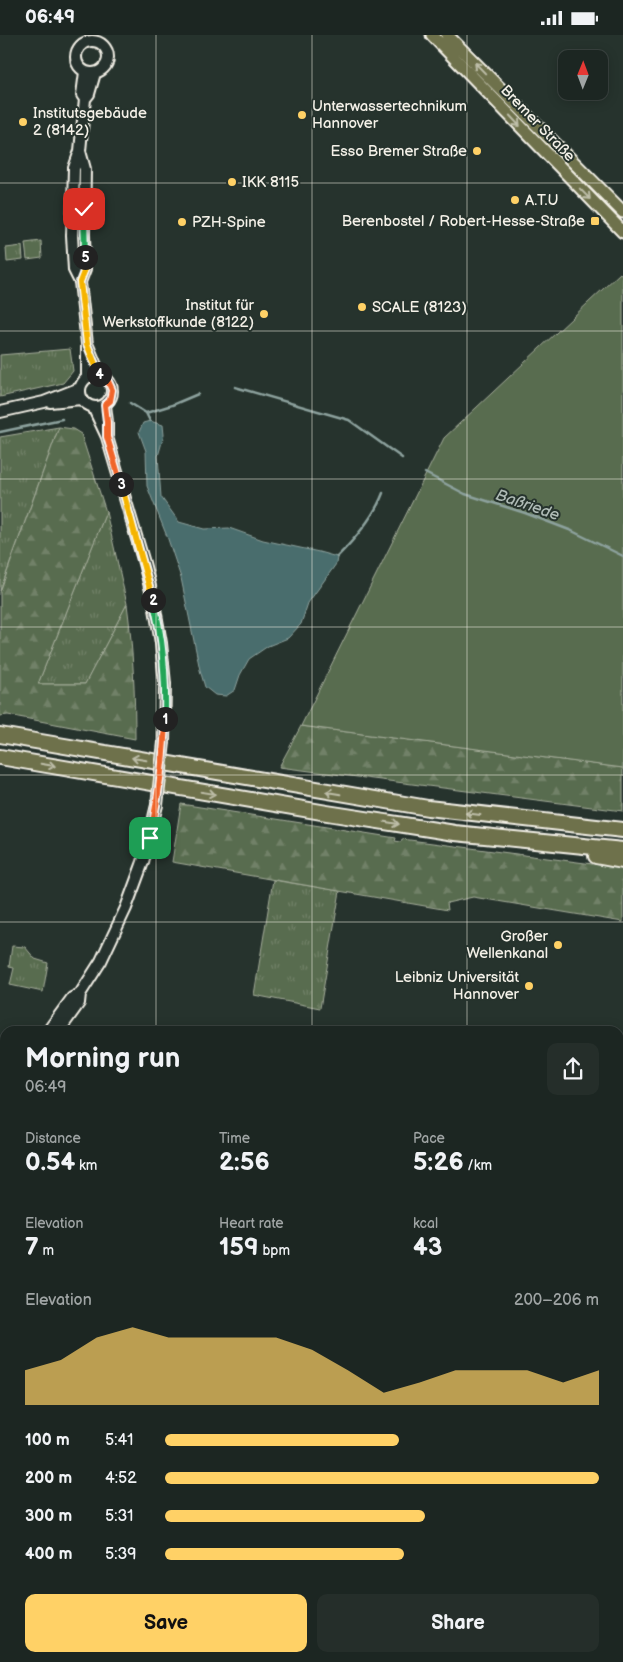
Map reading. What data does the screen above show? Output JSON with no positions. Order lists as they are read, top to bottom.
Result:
{
  "streets": {
    "main road": ["Bremer Straße"]
  },
  "water": ["Baßriede"],
  "places": {
    "other": [
      "Unterwassertechnikum Hannover",
      "Institutsgebäude 2 (8142)",
      "Esso Bremer Straße",
      "IKK 8115",
      "A.T.U",
      "PZH-Spine",
      "SCALE (8123)",
      "Institut für Werkstoffkunde (8122)",
      "Großer Wellenkanal",
      "Leibniz Universität Hannover"
    ],
    "transit": ["Berenbostel / Robert-Hesse-Straße"]
  },
  "north": "top",
  "page": {
    "status": "06:49",
    "pins": [
      "5",
      "4",
      "3",
      "2",
      "1"
    ],
    "heading": ["Morning run", "06:49"],
    "stats": [
      ["Distance", "0.54 km"],
      ["Time", "2:56"],
      ["Pace", "5:26 /km"],
      ["Elevation", "7 m"],
      ["Heart rate", "159 bpm"],
      ["kcal", "43"]
    ],
    "chart": ["Elevation", "200–206 m"],
    "list": [
      {
        "name": "100 m",
        "note": "5:41"
      },
      {
        "name": "200 m",
        "note": "4:52"
      },
      {
        "name": "300 m",
        "note": "5:31"
      },
      {
        "name": "400 m",
        "note": "5:39"
      }
    ],
    "buttons": ["Save", "Share"]
  }
}
